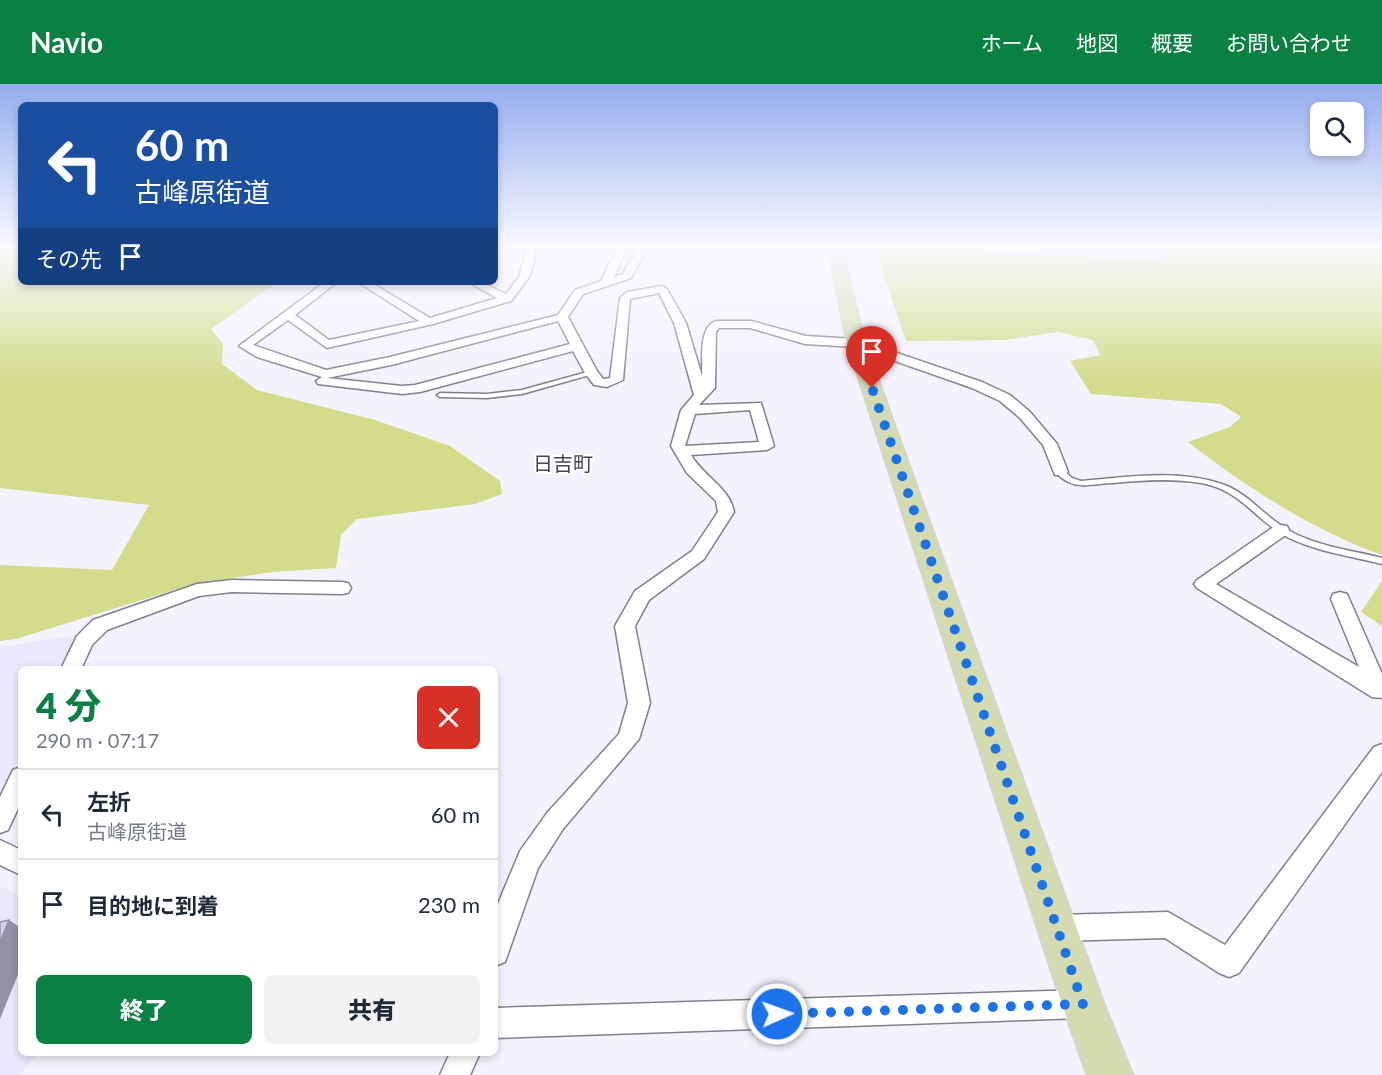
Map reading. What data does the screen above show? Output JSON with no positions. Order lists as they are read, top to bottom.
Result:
{
  "districts": ["日吉町"],
  "page": {
    "header": "Navio",
    "nav": [
      "ホーム",
      "地図",
      "概要",
      "お問い合わせ"
    ],
    "turn": ["60 m", "古峰原街道"],
    "then": "その先",
    "heading": ["4 分", "290 m · 07:17"],
    "list": [
      {
        "name": "左折",
        "note": "古峰原街道",
        "value": "60 m"
      },
      {
        "name": "目的地に到着",
        "value": "230 m"
      }
    ],
    "buttons": ["終了", "共有"]
  }
}
